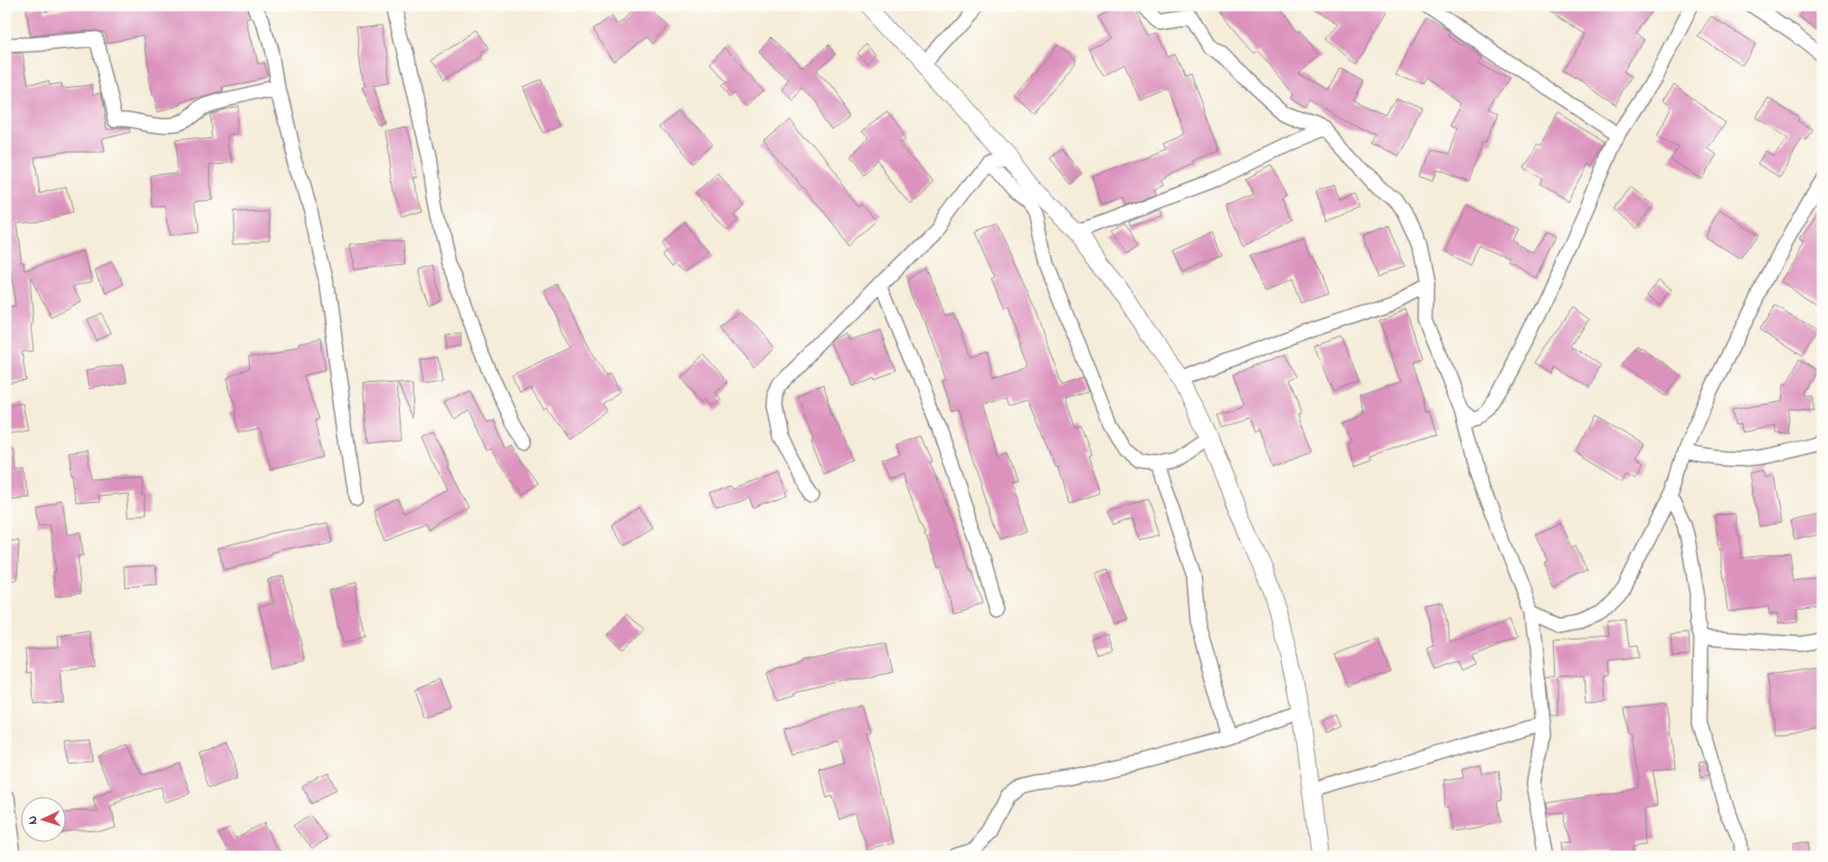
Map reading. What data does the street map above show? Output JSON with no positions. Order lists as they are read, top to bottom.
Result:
{
  "north": "left"
}
